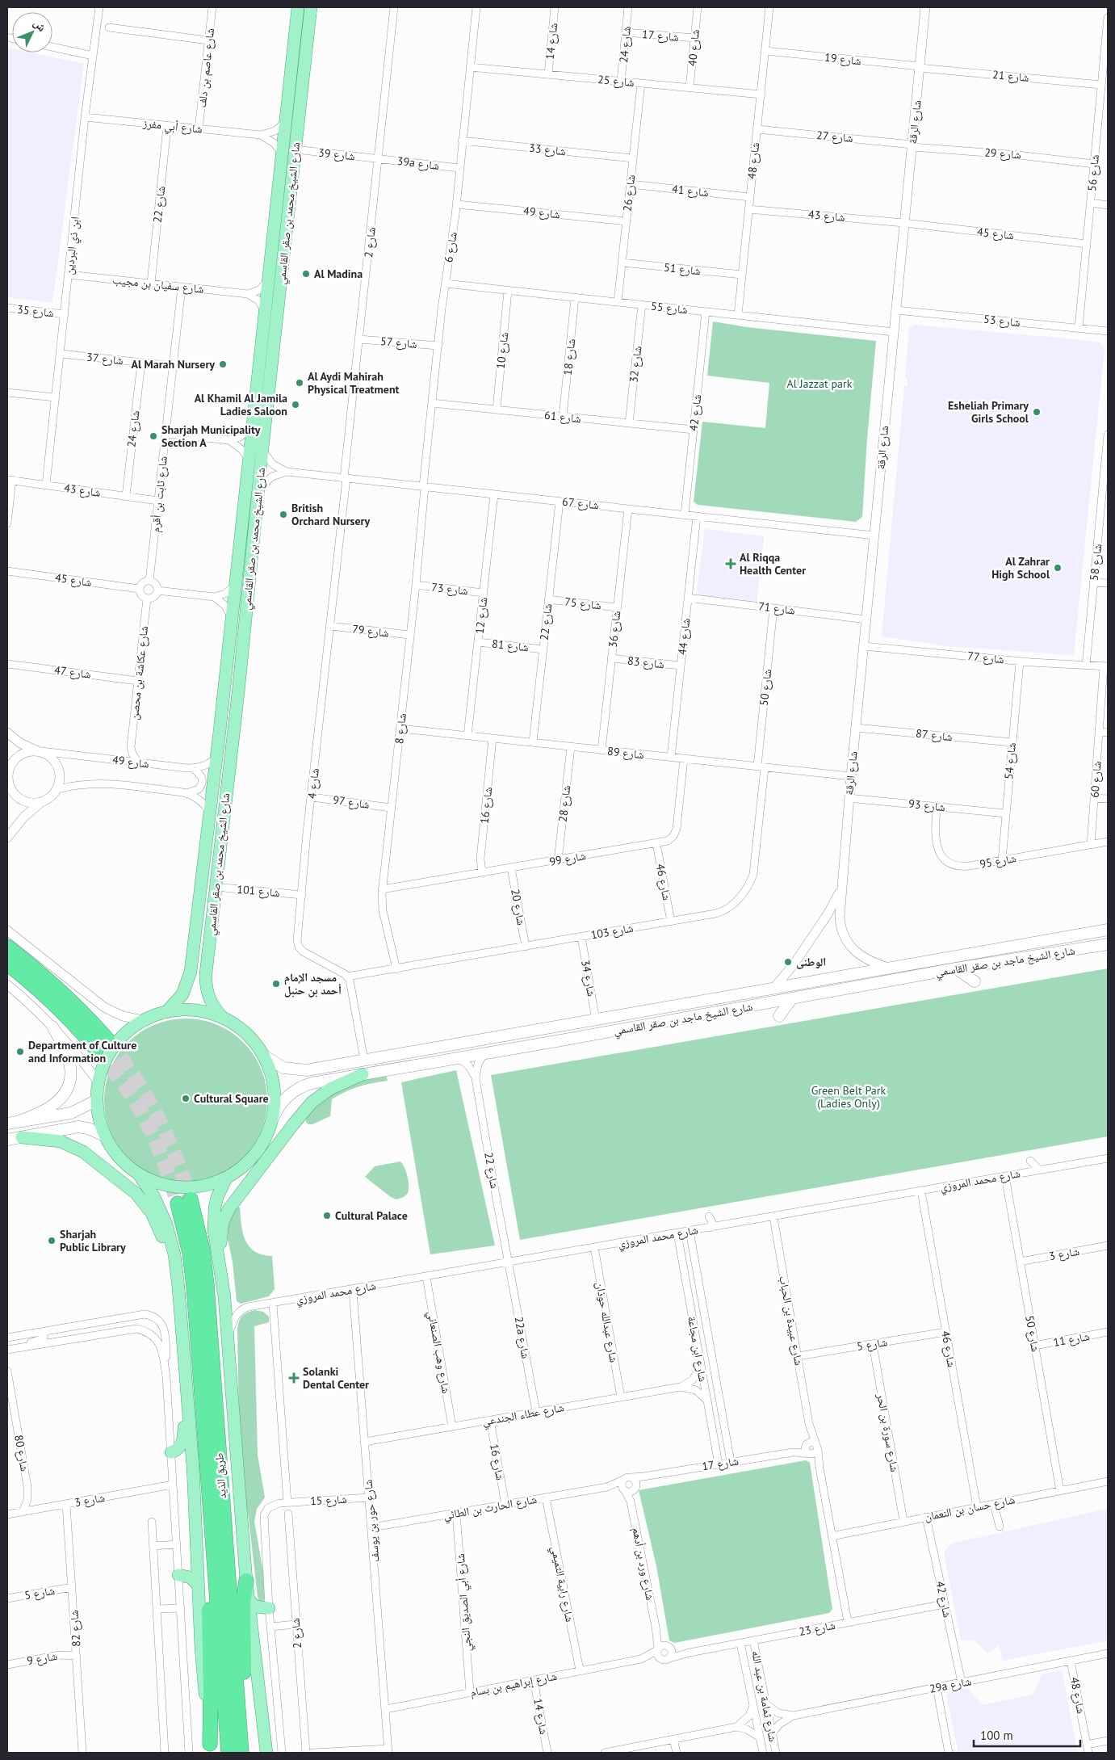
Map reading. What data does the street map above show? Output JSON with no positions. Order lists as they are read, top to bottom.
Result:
{
  "streets": {
    "highway": ["طريق الذيد"],
    "main road": ["شارع الشيخ محمد بن صقر القاسمي", "شارع الشيخ ماجد بن صقر القاسمي"],
    "street": [
      "شارع 17",
      "شارع 14",
      "شارع 24",
      "شارع 40",
      "شارع 19",
      "شارع عاصم بن دلف",
      "شارع 21",
      "شارع 25",
      "شارع الرقة",
      "شارع أبي مفرز",
      "شارع 27",
      "شارع 33",
      "شارع 29",
      "شارع 39",
      "شارع 48",
      "39a شارع",
      "شارع 56",
      "شارع 41",
      "شارع 26",
      "شارع 22",
      "شارع 49",
      "شارع 43",
      "شارع 45",
      "شارع 2",
      "ابن ذي البردين",
      "شارع 6",
      "شارع 51",
      "شارع سفيان بن مجيب",
      "شارع 55",
      "شارع 35",
      "شارع 53",
      "شارع 57",
      "شارع 10",
      "شارع 18",
      "شارع 37",
      "شارع 32",
      "شارع 42",
      "شارع 61",
      "شارع ثابت بن أقرم",
      "شارع 67",
      "شارع 58",
      "شارع 73",
      "شارع 75",
      "شارع 71",
      "شارع 12",
      "شارع 36",
      "شارع 79",
      "شارع 44",
      "شارع 81",
      "شارع 77",
      "شارع 83",
      "شارع 47",
      "شارع عكاشة بن محصن",
      "شارع 50",
      "شارع 8",
      "شارع 87",
      "شارع 89",
      "شارع 54",
      "شارع 60",
      "شارع 4",
      "شارع 97",
      "شارع 28",
      "شارع 16",
      "شارع 93",
      "شارع 99",
      "شارع 95",
      "شارع 46",
      "شارع 101",
      "شارع 20",
      "شارع 103",
      "شارع 34",
      "شارع محمد المروزي",
      "شارع 3",
      "شارع عبيدة بن الحباب",
      "شارع عبدالله حوذان",
      "22a شارع",
      "شارع 11",
      "شارع 5",
      "شارع ابن مجاعة",
      "شارع وهب الصنعاني",
      "شارع عطاء الجندعي",
      "شارع سورة بن الحر",
      "شارع 80",
      "شارع 15",
      "شارع الحارث بن الطائي",
      "شارع حسان بن النعمان",
      "شارع حور بن يوسف",
      "شارع ورد بن أدهم",
      "شارع رابية التميمي",
      "شارع أبي الصديق النجي",
      "شارع 82",
      "شارع 23",
      "شارع 9",
      "شارع إبراهيم بن بسام",
      "29a شارع",
      "شارع ثمامة بن عبد الله"
    ]
  },
  "crossings": [
    ["شارع 17", "شارع 24"],
    ["شارع 17", "شارع 40"],
    ["شارع 17", "شارع عبيدة بن الحباب"],
    ["شارع 17", "شارع ابن مجاعة"],
    ["شارع 17", "شارع الحارث بن الطائي"],
    ["شارع 17", "شارع ورد بن أدهم"],
    ["شارع 14", "شارع 25"],
    ["شارع 14", "شارع إبراهيم بن بسام"],
    ["شارع 24", "شارع 25"],
    ["شارع 24", "شارع 43"],
    ["شارع 24", "شارع 37"],
    ["شارع 40", "شارع 25"],
    ["شارع 19", "شارع 21"],
    ["شارع 19", "شارع الرقة"],
    ["شارع 19", "شارع 48"],
    ["شارع عاصم بن دلف", "شارع أبي مفرز"],
    ["شارع 21", "شارع الرقة"],
    ["شارع 21", "شارع 56"],
    ["شارع 25", "شارع 48"],
    ["شارع 25", "شارع 26"],
    ["شارع 25", "شارع 6"],
    ["شارع الرقة", "شارع 27"],
    ["شارع الرقة", "شارع 29"],
    ["شارع الرقة", "شارع 43"],
    ["شارع الرقة", "شارع 45"],
    ["شارع الرقة", "شارع 55"],
    ["شارع الرقة", "شارع 53"],
    ["شارع الرقة", "شارع 67"],
    ["شارع الرقة", "شارع 71"],
    ["شارع الرقة", "شارع 77"],
    ["شارع الرقة", "شارع 87"],
    ["شارع الرقة", "شارع 89"],
    ["شارع الرقة", "شارع 93"],
    ["شارع الرقة", "شارع الشيخ ماجد بن صقر القاسمي"],
    ["شارع أبي مفرز", "شارع 22"],
    ["شارع أبي مفرز", "شارع الشيخ محمد بن صقر القاسمي"],
    ["شارع أبي مفرز", "ابن ذي البردين"],
    ["شارع 27", "شارع 29"],
    ["شارع 27", "شارع 48"],
    ["شارع 33", "شارع 26"],
    ["شارع 33", "شارع 6"],
    ["شارع 29", "شارع 56"],
    ["شارع 39", "39a شارع"],
    ["شارع 39", "شارع الشيخ محمد بن صقر القاسمي"],
    ["شارع 39", "شارع 2"],
    ["شارع 48", "شارع 41"],
    ["شارع 48", "شارع 43"],
    ["شارع 48", "شارع 51"],
    ["شارع 48", "شارع 55"],
    ["شارع 48", "29a شارع"],
    ["39a شارع", "شارع 2"],
    ["39a شارع", "شارع 6"],
    ["شارع 56", "شارع 45"],
    ["شارع 56", "شارع 53"],
    ["شارع 41", "شارع 26"],
    ["شارع 26", "شارع 49"],
    ["شارع 26", "شارع 51"],
    ["شارع 26", "شارع 55"],
    ["شارع 22", "شارع سفيان بن مجيب"],
    ["شارع 22", "شارع 67"],
    ["شارع 22", "شارع 75"],
    ["شارع 22", "شارع 81"],
    ["شارع 22", "شارع 89"],
    ["شارع 22", "شارع الشيخ ماجد بن صقر القاسمي"],
    ["شارع 22", "شارع محمد المروزي"],
    ["شارع 22", "22a شارع"],
    ["شارع 49", "شارع الشيخ محمد بن صقر القاسمي"],
    ["شارع 49", "شارع 6"],
    ["شارع الشيخ محمد بن صقر القاسمي", "شارع 67"],
    ["شارع الشيخ محمد بن صقر القاسمي", "شارع 101"],
    ["شارع 43", "شارع 45"],
    ["شارع 43", "ابن ذي البردين"],
    ["شارع 43", "شارع ثابت بن أقرم"],
    ["شارع 45", "شارع ثابت بن أقرم"],
    ["شارع 45", "شارع عكاشة بن محصن"],
    ["شارع 2", "شارع 57"],
    ["شارع 2", "شارع 67"],
    ["شارع 2", "شارع 4"],
    ["ابن ذي البردين", "شارع سفيان بن مجيب"],
    ["ابن ذي البردين", "شارع 35"],
    ["ابن ذي البردين", "شارع 37"],
    ["شارع 6", "شارع 55"],
    ["شارع 6", "شارع 57"],
    ["شارع 6", "شارع 61"],
    ["شارع 6", "شارع 67"],
    ["شارع 6", "شارع 8"],
    ["شارع سفيان بن مجيب", "شارع ثابت بن أقرم"],
    ["شارع 55", "شارع 10"],
    ["شارع 55", "شارع 18"],
    ["شارع 55", "شارع 32"],
    ["شارع 55", "شارع 42"],
    ["شارع 10", "شارع 61"],
    ["شارع 18", "شارع 61"],
    ["شارع 37", "شارع ثابت بن أقرم"],
    ["شارع 32", "شارع 61"],
    ["شارع 42", "شارع 61"],
    ["شارع 42", "شارع 67"],
    ["شارع 42", "شارع حسان بن النعمان"],
    ["شارع 42", "شارع 23"],
    ["شارع 42", "29a شارع"],
    ["شارع ثابت بن أقرم", "شارع عكاشة بن محصن"],
    ["شارع 67", "شارع 12"],
    ["شارع 67", "شارع 36"],
    ["شارع 67", "شارع 44"],
    ["شارع 67", "شارع 8"],
    ["شارع 67", "شارع 4"],
    ["شارع 58", "شارع 77"],
    ["شارع 73", "شارع 12"],
    ["شارع 73", "شارع 8"],
    ["شارع 75", "شارع 36"],
    ["شارع 71", "شارع 44"],
    ["شارع 71", "شارع 50"],
    ["شارع 12", "شارع 81"],
    ["شارع 12", "شارع 89"],
    ["شارع 36", "شارع 83"],
    ["شارع 36", "شارع 89"],
    ["شارع 79", "شارع 8"],
    ["شارع 79", "شارع 4"],
    ["شارع 44", "شارع 83"],
    ["شارع 44", "شارع 89"],
    ["شارع 77", "شارع 54"],
    ["شارع 77", "شارع 60"],
    ["شارع 47", "شارع عكاشة بن محصن"],
    ["شارع 50", "شارع 89"],
    ["شارع 50", "شارع 103"],
    ["شارع 50", "شارع محمد المروزي"],
    ["شارع 50", "شارع 3"],
    ["شارع 50", "شارع 11"],
    ["شارع 50", "شارع حسان بن النعمان"],
    ["شارع 8", "شارع 89"],
    ["شارع 8", "شارع 97"],
    ["شارع 8", "شارع 99"],
    ["شارع 8", "شارع 103"],
    ["شارع 87", "شارع 54"],
    ["شارع 89", "شارع 28"],
    ["شارع 89", "شارع 16"],
    ["شارع 89", "شارع 99"],
    ["شارع 89", "شارع 103"],
    ["شارع 54", "شارع 93"],
    ["شارع 54", "شارع 95"],
    ["شارع 60", "شارع 95"],
    ["شارع 4", "شارع 97"],
    ["شارع 4", "شارع 101"],
    ["شارع 4", "شارع 103"],
    ["شارع 28", "شارع 99"],
    ["شارع 16", "شارع 99"],
    ["شارع 16", "شارع عطاء الجندعي"],
    ["شارع 16", "شارع الحارث بن الطائي"],
    ["شارع 93", "شارع 95"],
    ["شارع 99", "شارع 46"],
    ["شارع 99", "شارع 20"],
    ["شارع 46", "شارع 103"],
    ["شارع 46", "شارع محمد المروزي"],
    ["شارع 46", "شارع 5"],
    ["شارع 46", "شارع حسان بن النعمان"],
    ["شارع 20", "شارع 103"],
    ["شارع 103", "شارع 34"],
    ["شارع الشيخ ماجد بن صقر القاسمي", "شارع 34"],
    ["شارع محمد المروزي", "شارع عبيدة بن الحباب"],
    ["شارع محمد المروزي", "شارع عبدالله حوذان"],
    ["شارع محمد المروزي", "22a شارع"],
    ["شارع محمد المروزي", "شارع ابن مجاعة"],
    ["شارع محمد المروزي", "شارع وهب الصنعاني"],
    ["شارع محمد المروزي", "شارع حور بن يوسف"],
    ["شارع 3", "شارع 80"],
    ["شارع 3", "شارع 82"],
    ["شارع عبيدة بن الحباب", "شارع 5"],
    ["شارع عبيدة بن الحباب", "شارع حسان بن النعمان"],
    ["شارع عبيدة بن الحباب", "شارع 23"],
    ["شارع عبدالله حوذان", "شارع عطاء الجندعي"],
    ["22a شارع", "شارع عطاء الجندعي"],
    ["شارع 5", "شارع سورة بن الحر"],
    ["شارع 5", "شارع 82"],
    ["شارع ابن مجاعة", "شارع عطاء الجندعي"],
    ["شارع وهب الصنعاني", "شارع عطاء الجندعي"],
    ["شارع عطاء الجندعي", "شارع حور بن يوسف"],
    ["شارع سورة بن الحر", "شارع حسان بن النعمان"],
    ["شارع 15", "شارع حور بن يوسف"],
    ["شارع الحارث بن الطائي", "شارع حور بن يوسف"],
    ["شارع الحارث بن الطائي", "شارع ورد بن أدهم"],
    ["شارع الحارث بن الطائي", "شارع رابية التميمي"],
    ["شارع الحارث بن الطائي", "شارع أبي الصديق النجي"],
    ["شارع حور بن يوسف", "شارع إبراهيم بن بسام"],
    ["شارع ورد بن أدهم", "شارع 23"],
    ["شارع ورد بن أدهم", "شارع إبراهيم بن بسام"],
    ["شارع رابية التميمي", "شارع إبراهيم بن بسام"],
    ["شارع أبي الصديق النجي", "شارع إبراهيم بن بسام"],
    ["شارع 82", "شارع 9"],
    ["شارع 23", "شارع إبراهيم بن بسام"],
    ["شارع 23", "شارع ثمامة بن عبد الله"],
    ["29a شارع", "شارع ثمامة بن عبد الله"]
  ],
  "parks": ["Al Jazzat park", "Green Belt Park (Ladies Only)"],
  "places": {
    "other": [
      "Al Madina",
      "Al Marah Nursery",
      "Al Aydi Mahirah Physical Treatment",
      "Al Khamil Al Jamila Ladies Saloon",
      "Esheliah Primary Girls School",
      "Sharjah Municipality Section A",
      "British Orchard Nursery",
      "Al Zahrar High School",
      "الوطنی",
      "مسجد الإمام أحمد بن حنبل",
      "Department of Culture and Information",
      "Cultural Square",
      "Cultural Palace",
      "Sharjah Public Library"
    ],
    "health": ["Al Riqqa Health Center", "Solanki Dental Center"]
  },
  "scale_bar": "100 m",
  "north": "top right"
}
